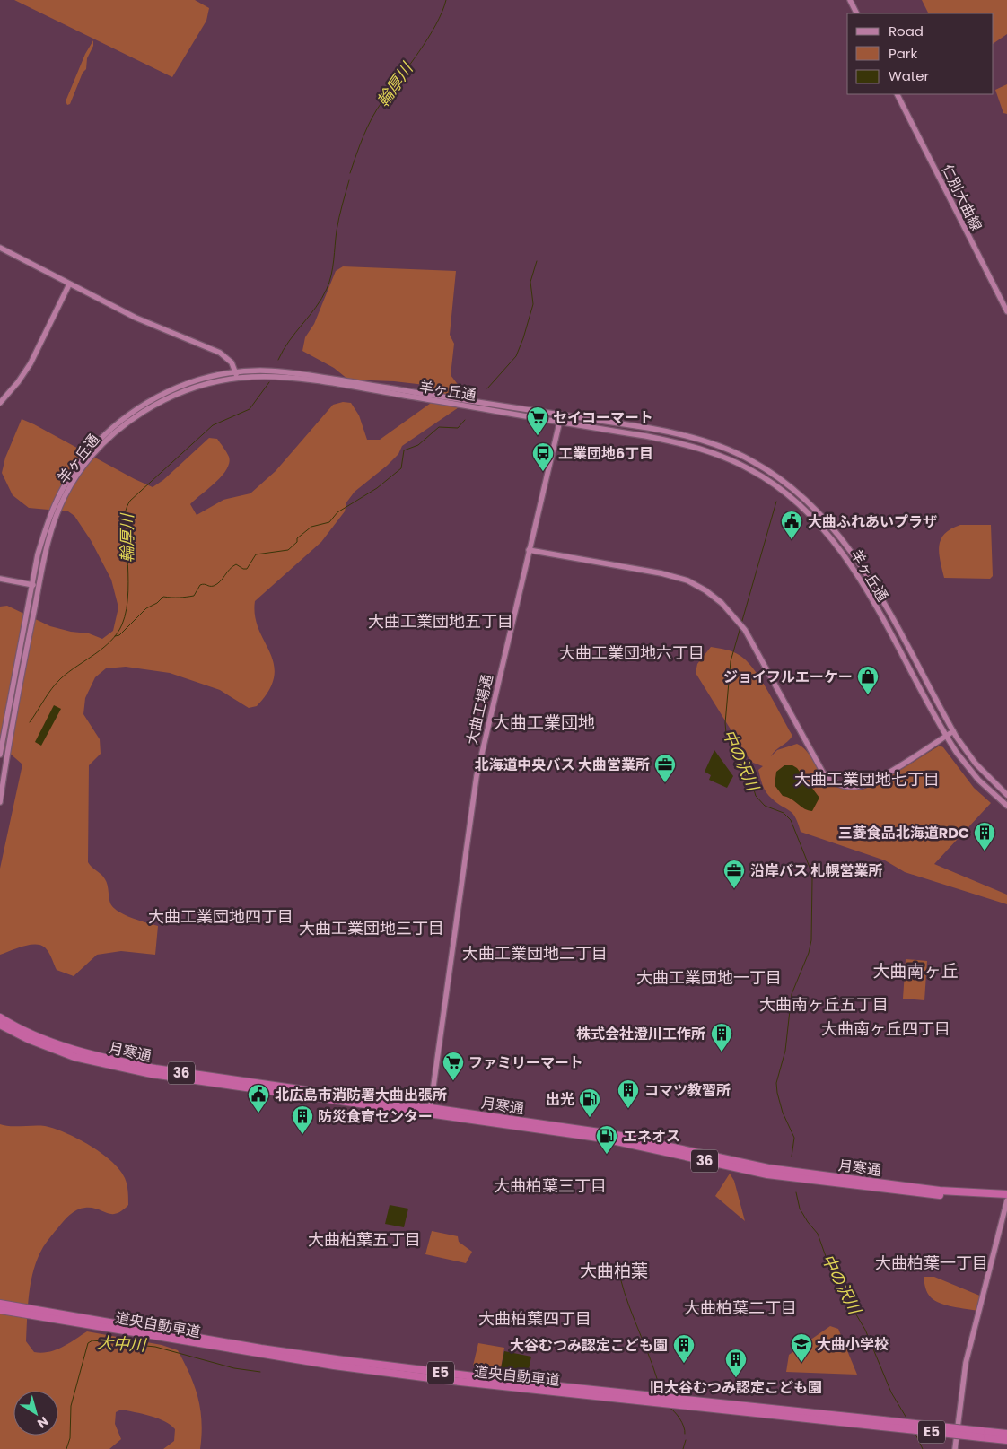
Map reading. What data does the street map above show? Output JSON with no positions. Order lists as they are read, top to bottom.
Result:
{
  "streets": {
    "highway": [
      "月寒通",
      "36",
      "道央自動車道",
      "E5"
    ],
    "main road": ["仁別大曲線", "羊ヶ丘通", "大曲工場通"]
  },
  "crossings": [
    ["羊ヶ丘通", "大曲工場通"],
    ["大曲工場通", "月寒通"]
  ],
  "districts": [
    "大曲工業団地五丁目",
    "大曲工業団地六丁目",
    "大曲工業団地",
    "大曲工業団地七丁目",
    "大曲工業団地四丁目",
    "大曲工業団地三丁目",
    "大曲工業団地二丁目",
    "大曲南ヶ丘",
    "大曲工業団地一丁目",
    "大曲南ヶ丘五丁目",
    "大曲南ヶ丘四丁目",
    "大曲柏葉三丁目",
    "大曲柏葉五丁目",
    "大曲柏葉一丁目",
    "大曲柏葉",
    "大曲柏葉二丁目",
    "大曲柏葉四丁目"
  ],
  "water": ["輪厚川", "中の沢川", "大中川"],
  "places": {
    "supermarket": ["セイコーマート", "ファミリーマート"],
    "bus stop": ["工業団地6丁目"],
    "public building": ["大曲ふれあいプラザ", "北広島市消防署大曲出張所"],
    "shop": ["ジョイフルエーケー"],
    "office": ["北海道中央バス 大曲営業所", "沿岸バス 札幌営業所"],
    "building": [
      "三菱食品北海道RDC",
      "株式会社澄川工作所",
      "コマツ教習所",
      "防災食育センター",
      "大谷むつみ認定こども園",
      "旧大谷むつみ認定こども園"
    ],
    "fuel station": ["出光", "エネオス"],
    "school or university": ["大曲小学校"]
  },
  "legend": ["Road", "Park", "Water"],
  "north": "bottom right"
}
